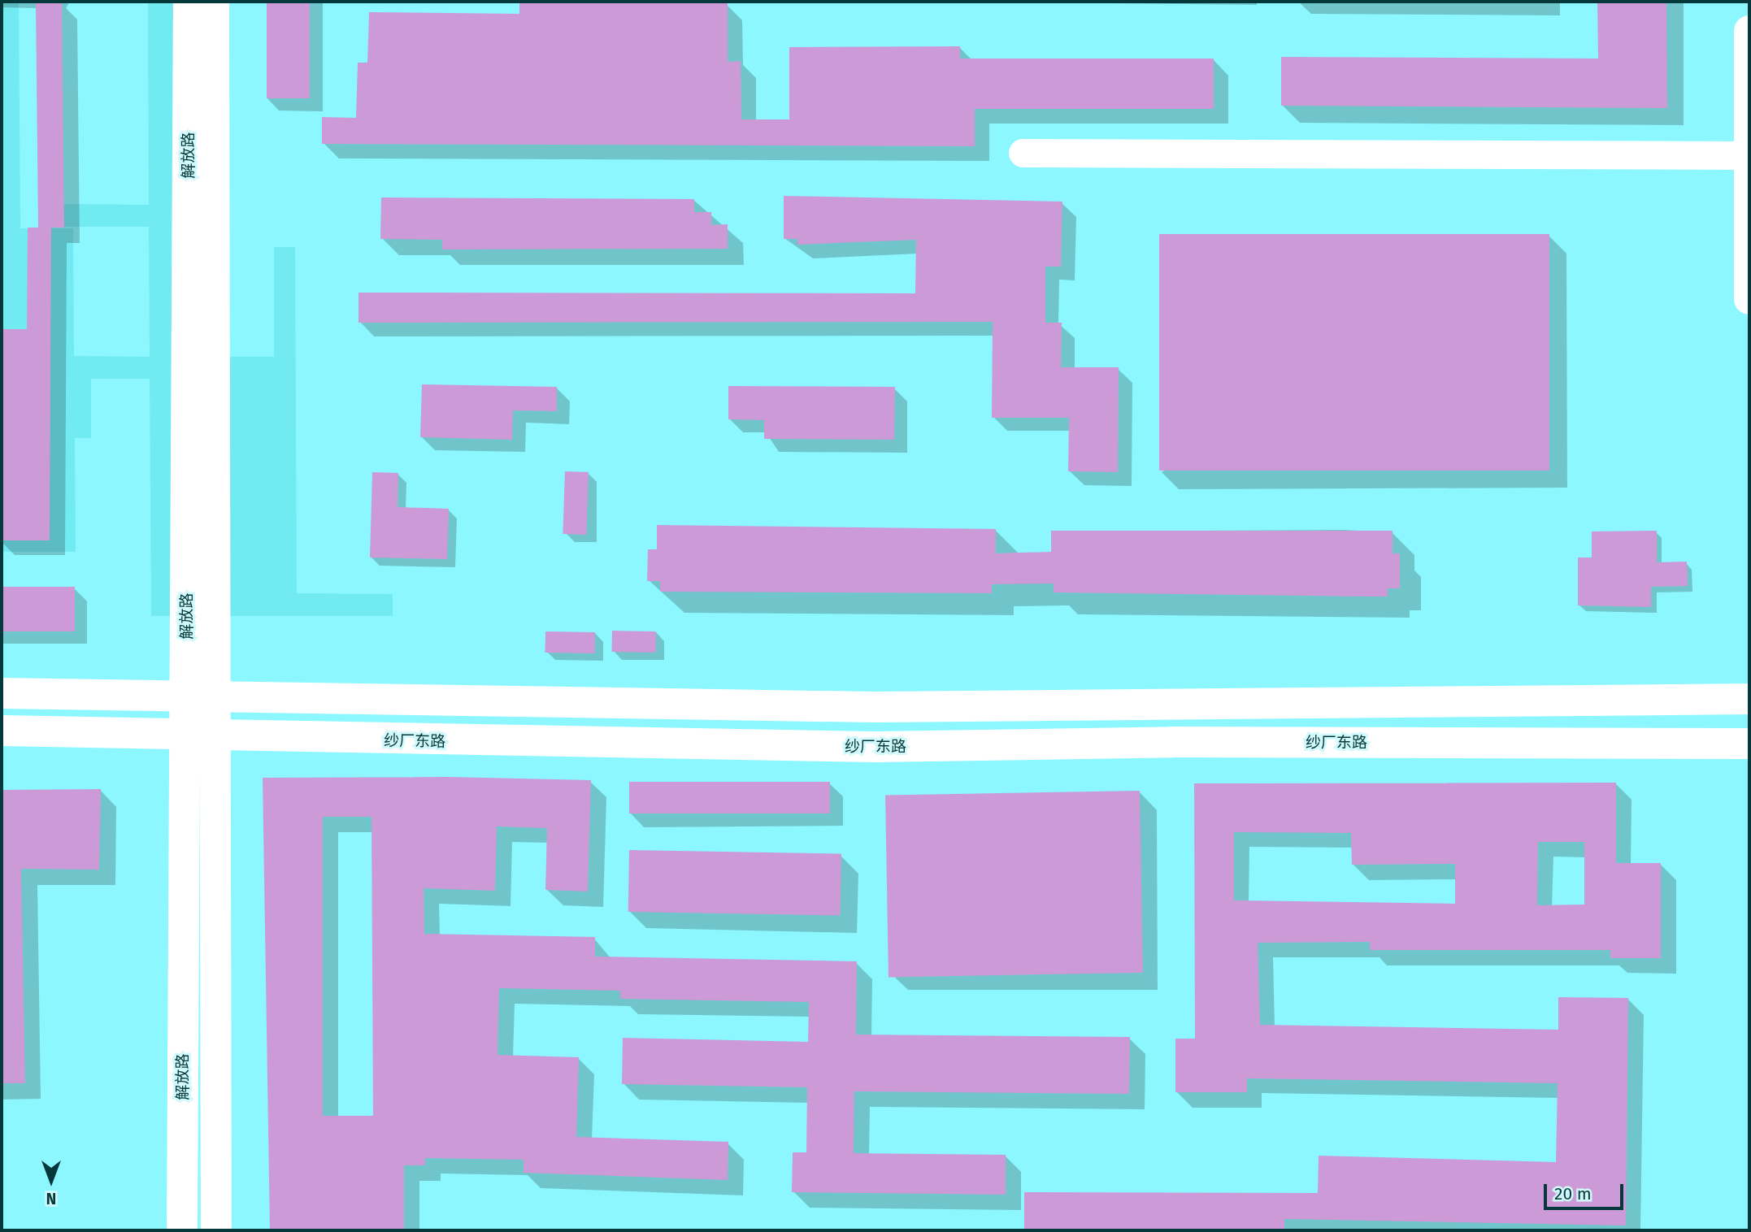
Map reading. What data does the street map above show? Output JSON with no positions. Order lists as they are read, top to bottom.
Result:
{
  "streets": {
    "main road": ["解放路", "纱厂东路"]
  },
  "crossings": [
    ["解放路", "纱厂东路"]
  ],
  "scale_bar": "20 m",
  "north": "bottom"
}
